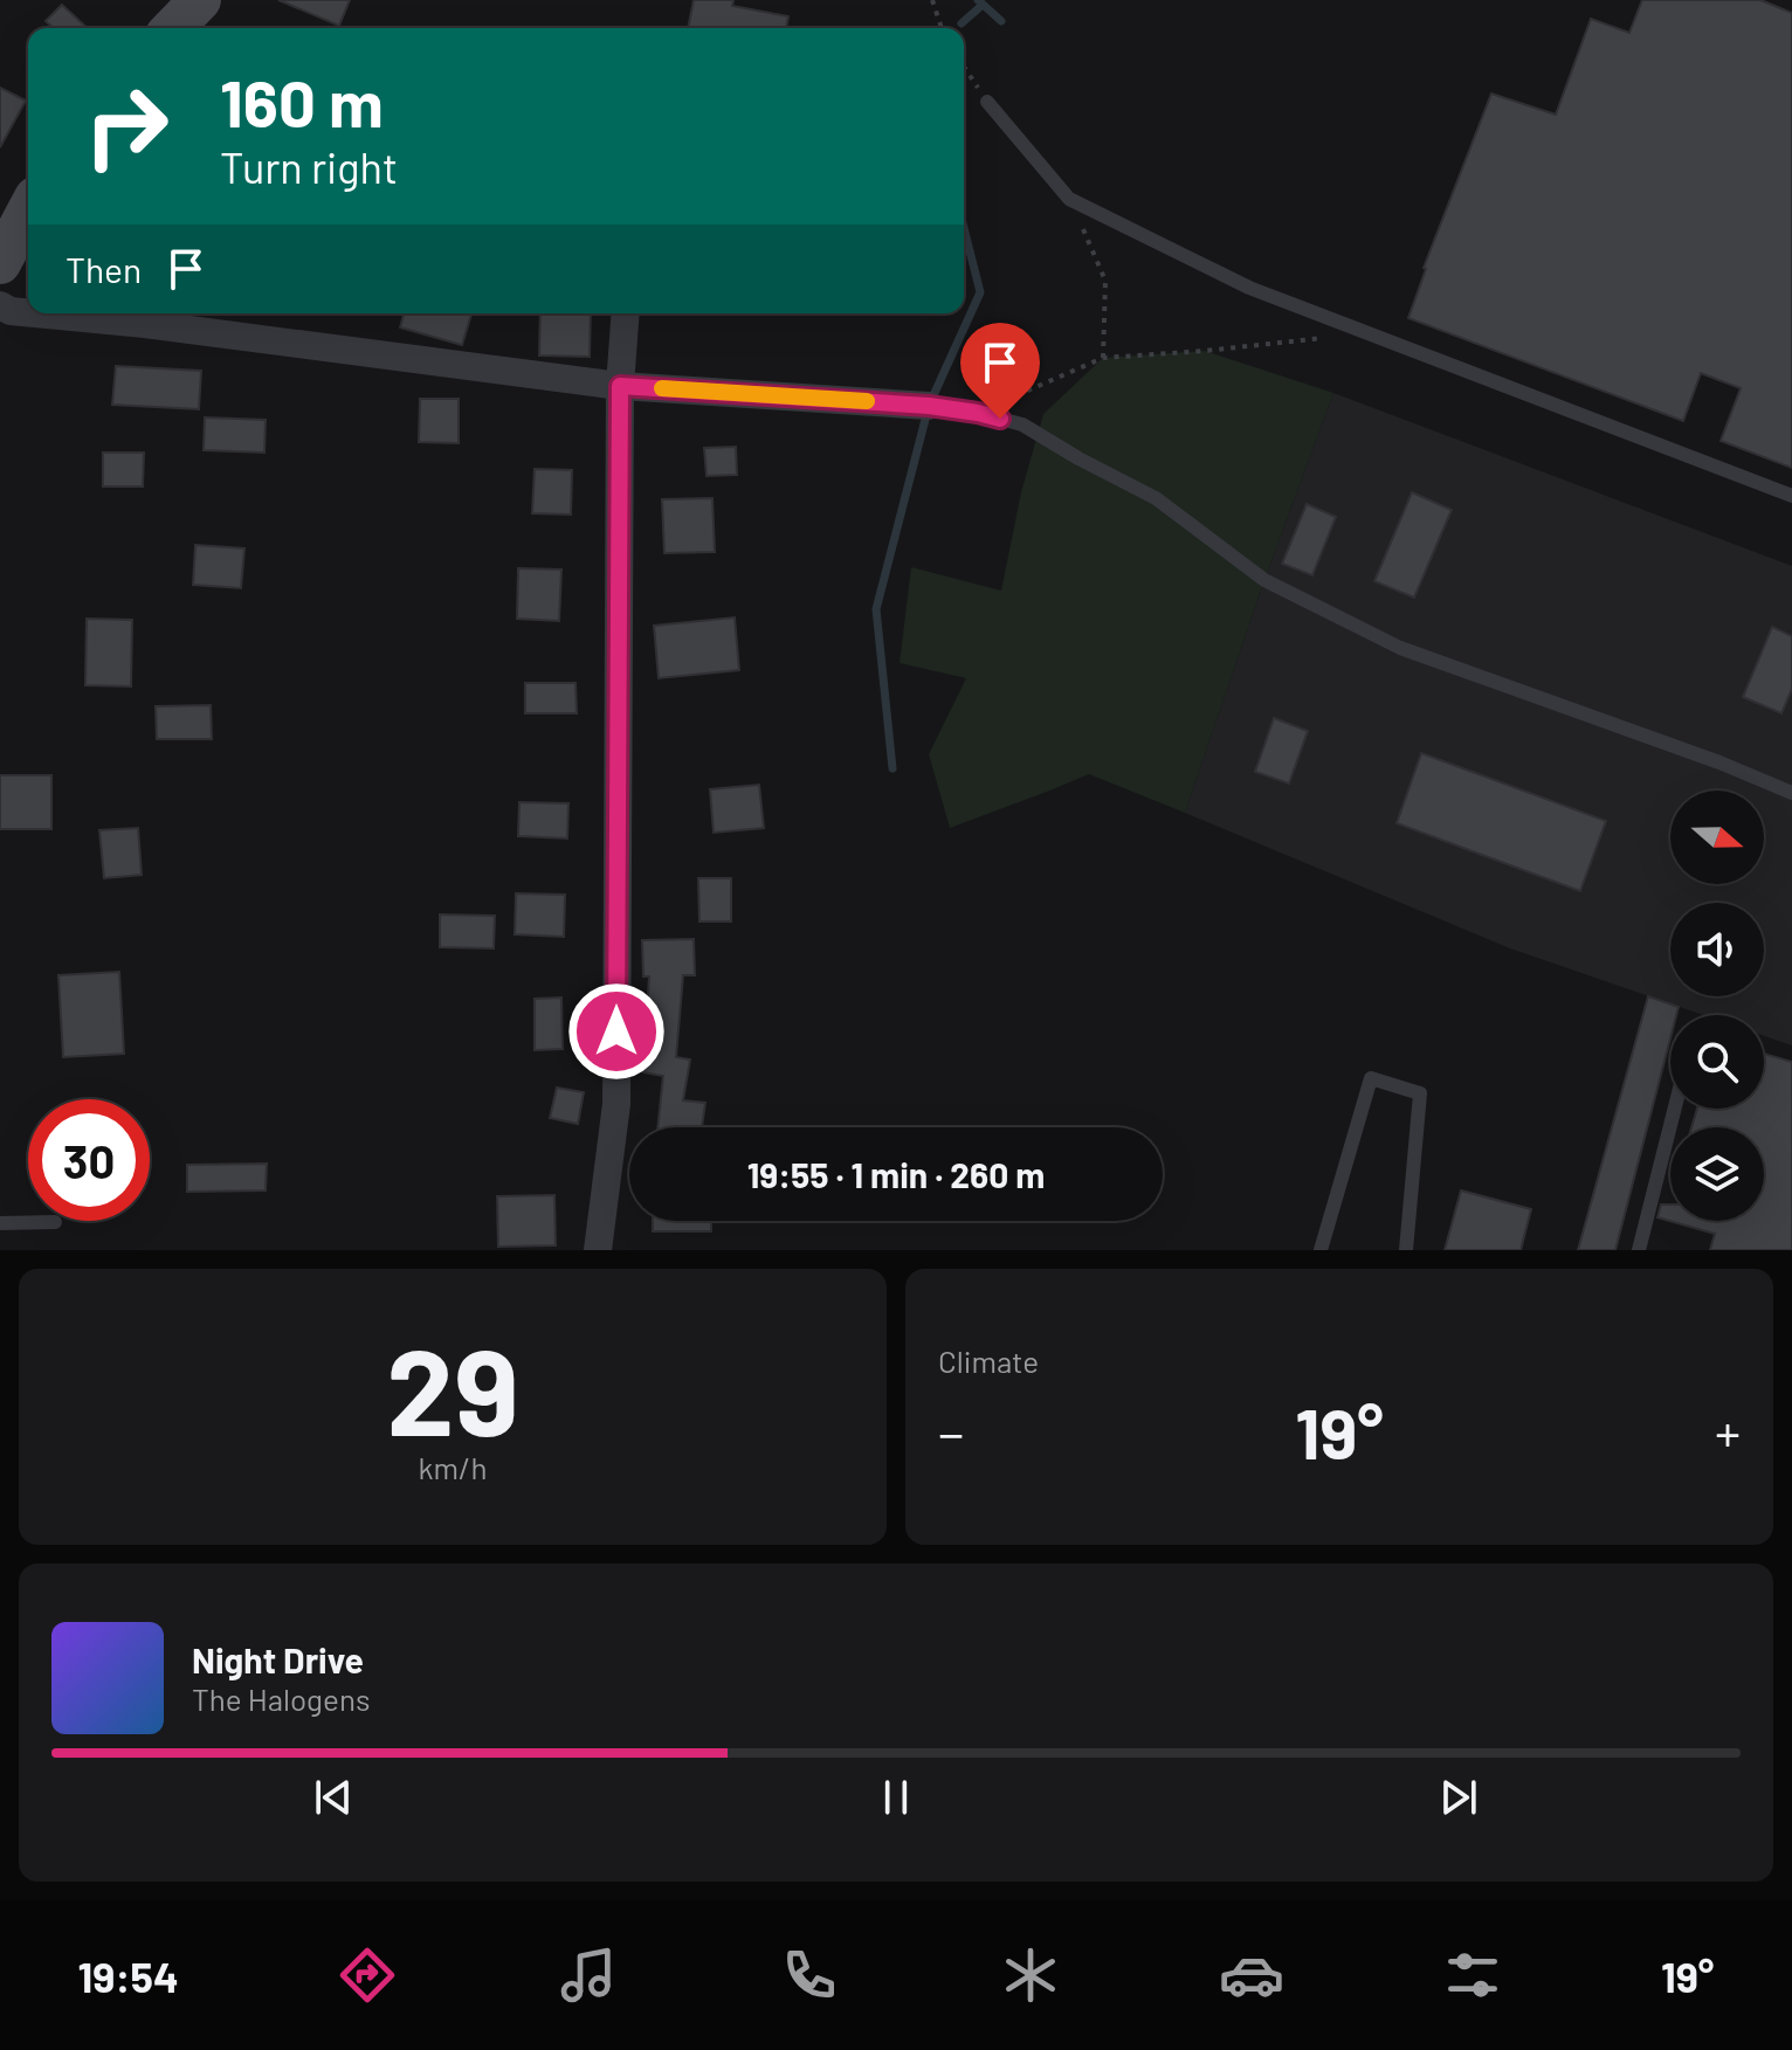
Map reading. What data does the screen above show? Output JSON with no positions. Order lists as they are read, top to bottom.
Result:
{
  "north": "right",
  "page": {
    "turn": ["160 m", "Turn right"],
    "then": "Then",
    "limit": "30",
    "trip": "19:55 · 1 min · 260 m",
    "tile": [
      ["29", "km/h"],
      "Climate"
    ],
    "heat": ["−", "19°", "+"],
    "song": ["Night Drive", "The Halogens"],
    "tabs": ["19:54", "19°"]
  }
}
